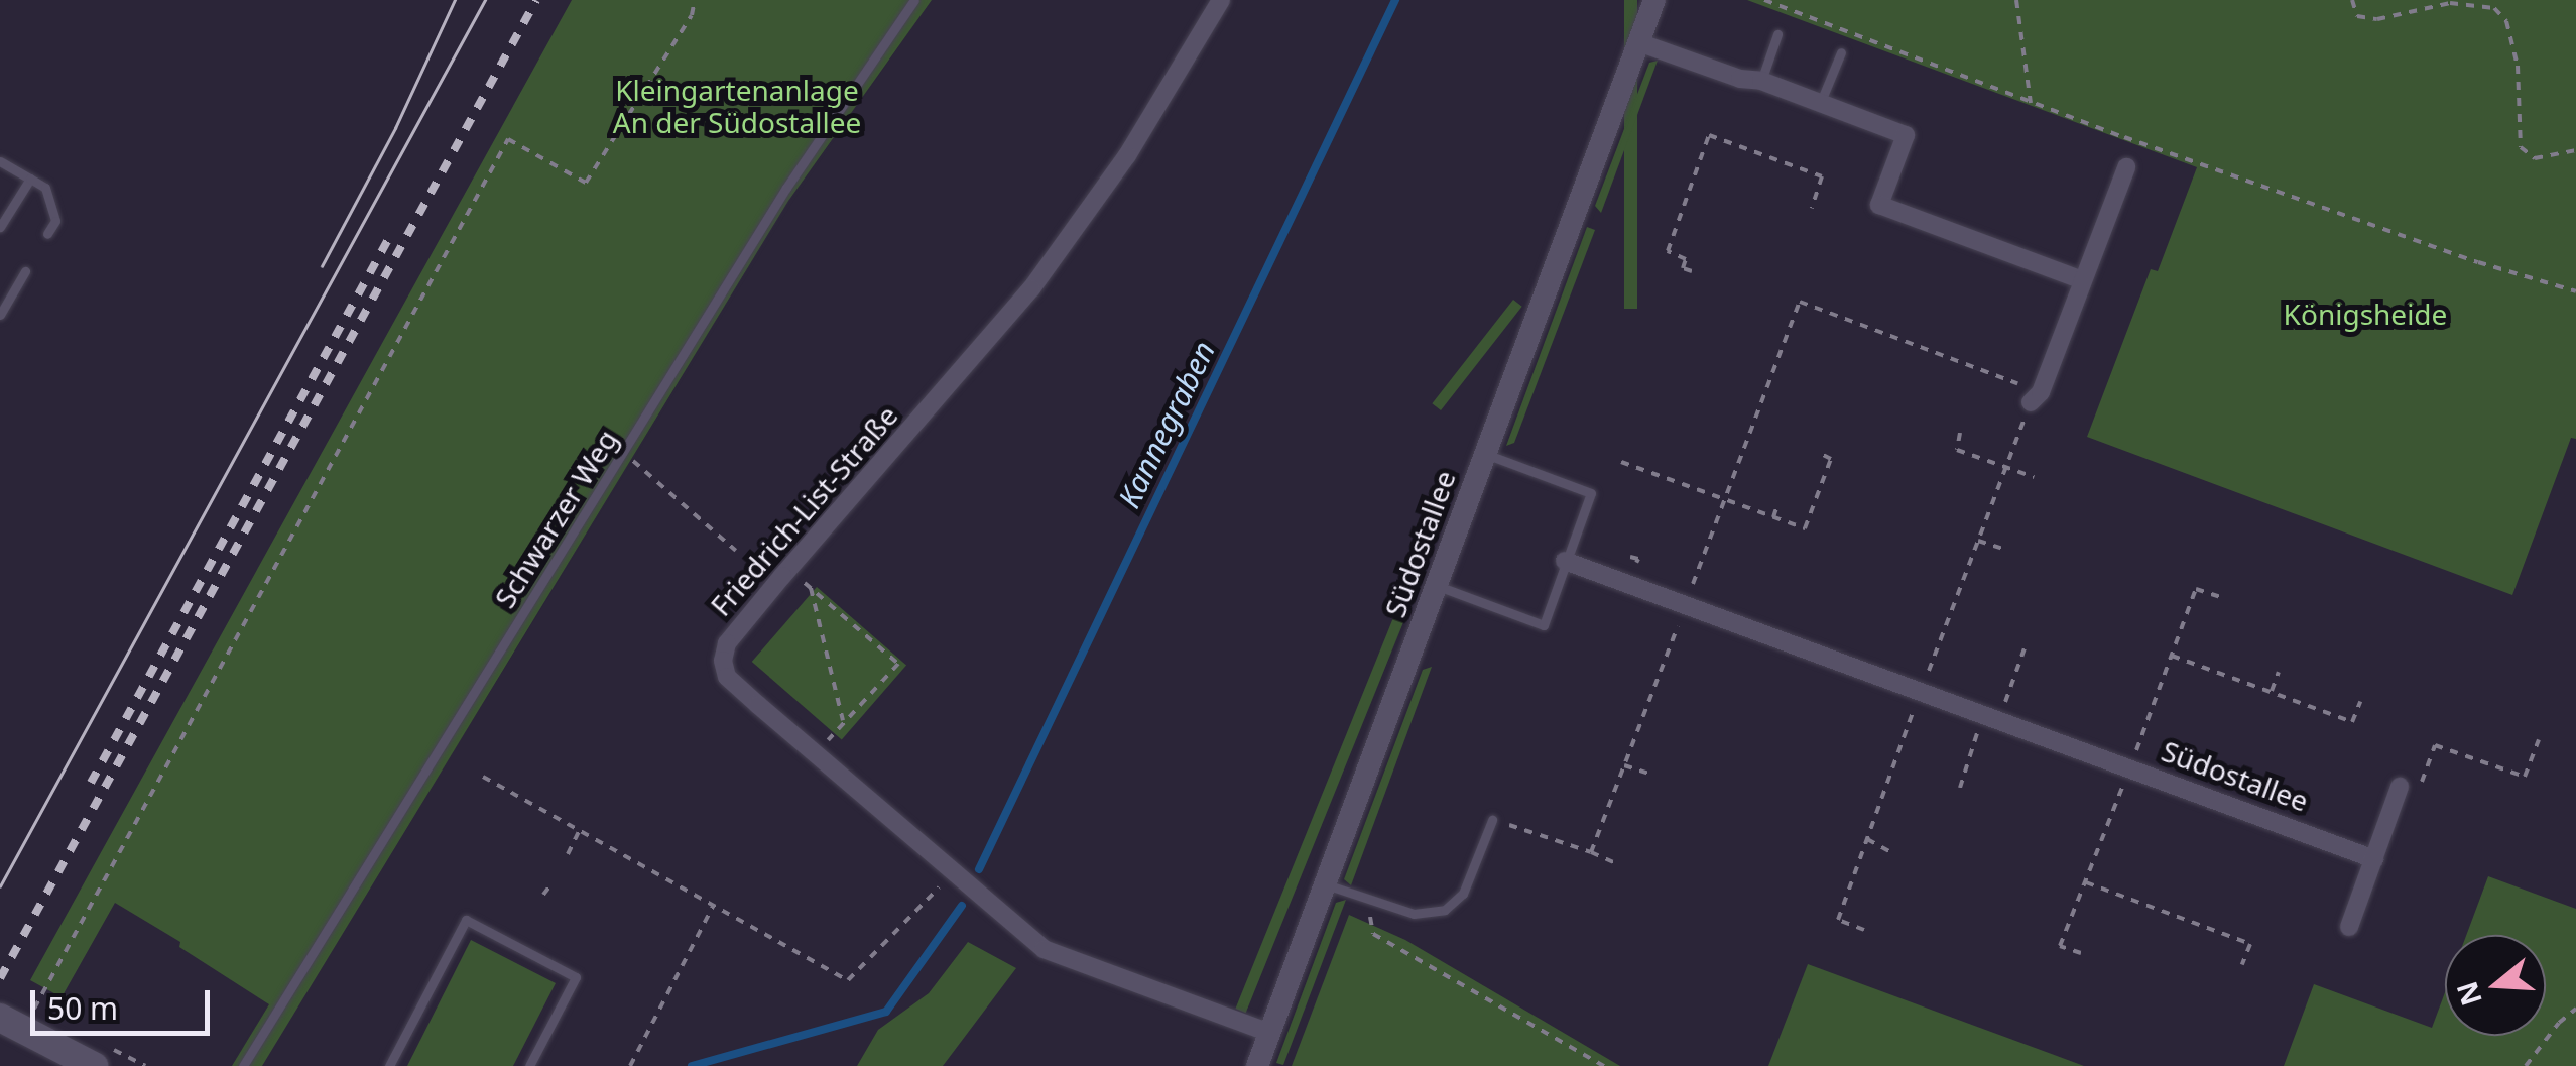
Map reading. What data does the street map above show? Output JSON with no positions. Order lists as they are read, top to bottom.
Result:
{
  "streets": {
    "street": ["Friedrich-List-Straße", "Südostallee"],
    "lane": ["Schwarzer Weg"]
  },
  "crossings": [
    ["Friedrich-List-Straße", "Südostallee"]
  ],
  "water": ["Kannegraben"],
  "parks": ["Kleingartenanlage An der Südostallee", "Königsheide"],
  "scale_bar": "50 m",
  "north": "left"
}
